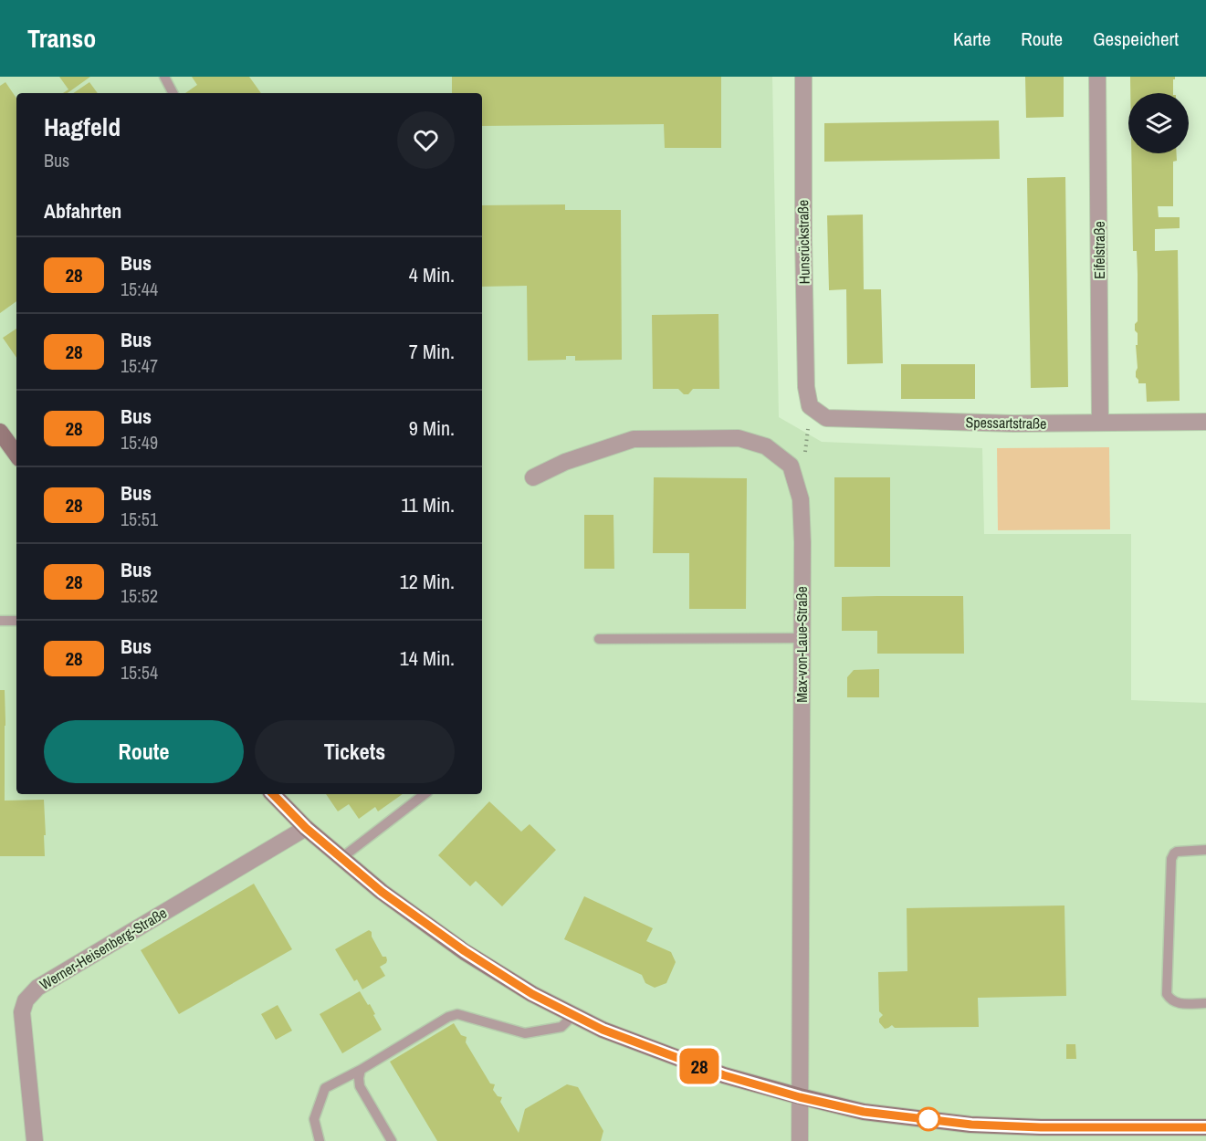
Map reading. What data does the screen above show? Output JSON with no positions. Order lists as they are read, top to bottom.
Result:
{
  "streets": {
    "street": [
      "Hunsrückstraße",
      "Eifelstraße",
      "Spessartstraße",
      "Max-von-Laue-Straße",
      "Werner-Heisenberg-Straße"
    ]
  },
  "crossings": [
    ["Hunsrückstraße", "Spessartstraße"],
    ["Eifelstraße", "Spessartstraße"]
  ],
  "lines": ["bus line 28"],
  "page": {
    "header": "Transo",
    "nav": ["Karte", "Route", "Gespeichert"],
    "on_map": "28",
    "heading": [
      ["Hagfeld", "Bus"],
      "Abfahrten"
    ],
    "list": [
      {
        "mark": "28",
        "name": "Bus",
        "note": "15:44",
        "value": "4 Min."
      },
      {
        "mark": "28",
        "name": "Bus",
        "note": "15:47",
        "value": "7 Min."
      },
      {
        "mark": "28",
        "name": "Bus",
        "note": "15:49",
        "value": "9 Min."
      },
      {
        "mark": "28",
        "name": "Bus",
        "note": "15:51",
        "value": "11 Min."
      },
      {
        "mark": "28",
        "name": "Bus",
        "note": "15:52",
        "value": "12 Min."
      },
      {
        "mark": "28",
        "name": "Bus",
        "note": "15:54",
        "value": "14 Min."
      }
    ],
    "buttons": ["Route", "Tickets"]
  }
}
